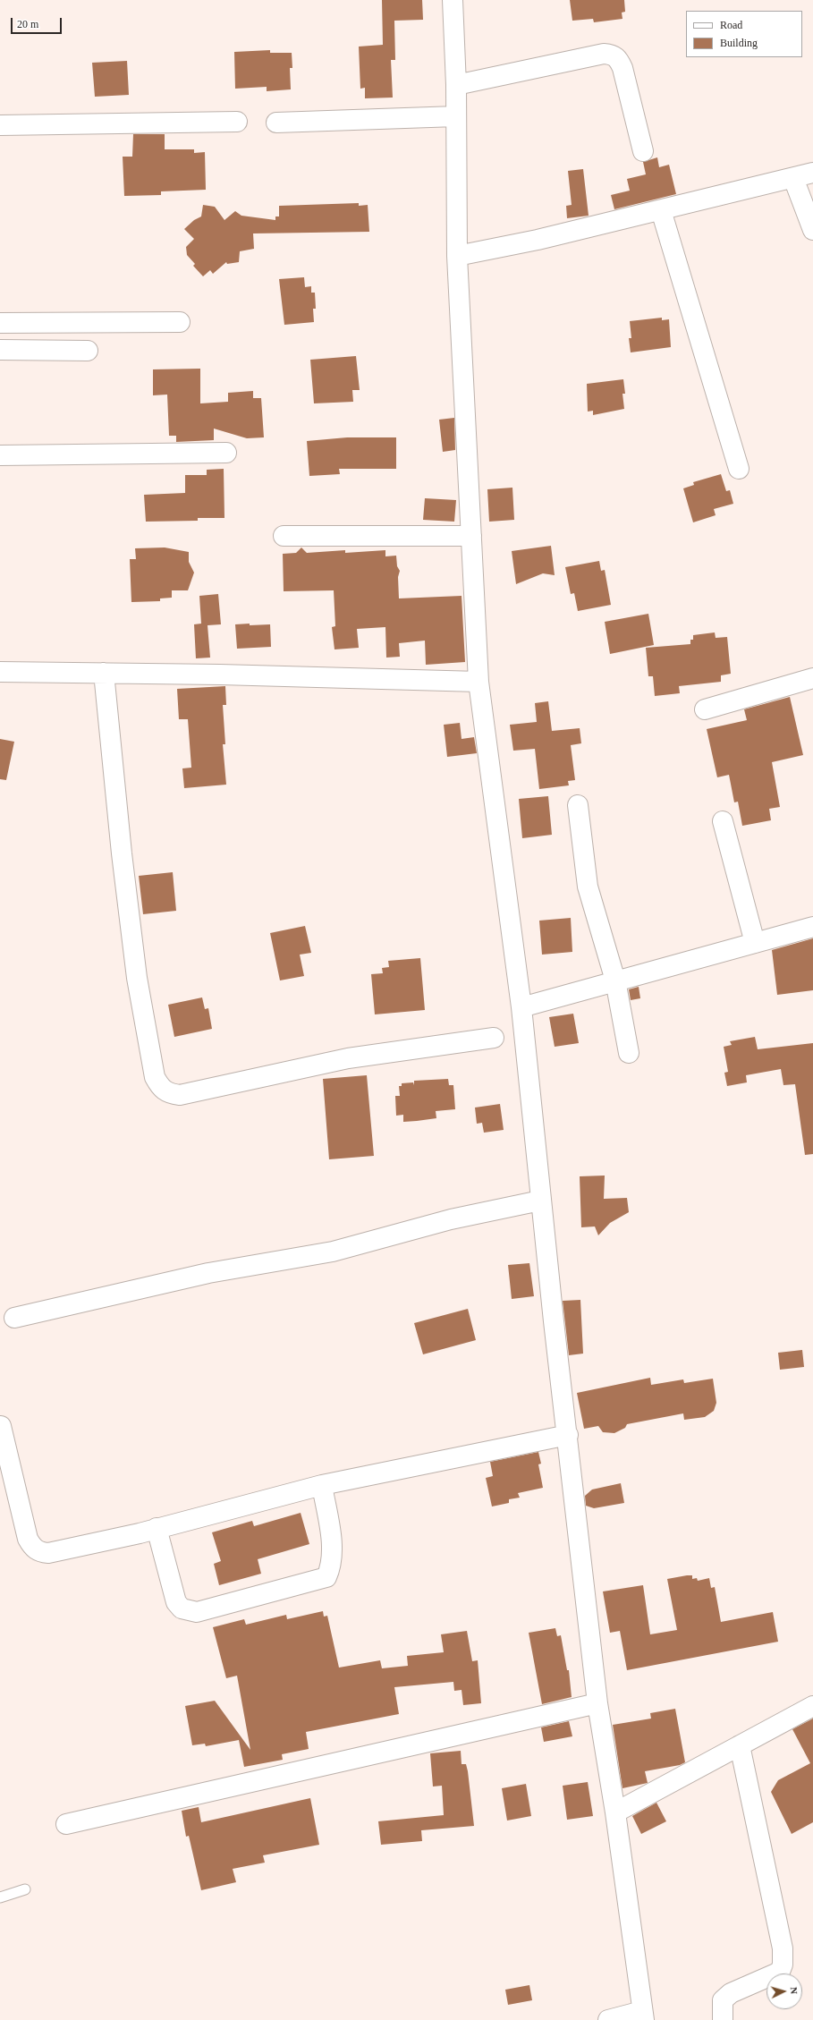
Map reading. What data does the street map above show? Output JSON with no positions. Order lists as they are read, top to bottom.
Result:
{
  "legend": ["Road", "Building"],
  "scale_bar": "20 m",
  "north": "right"
}
